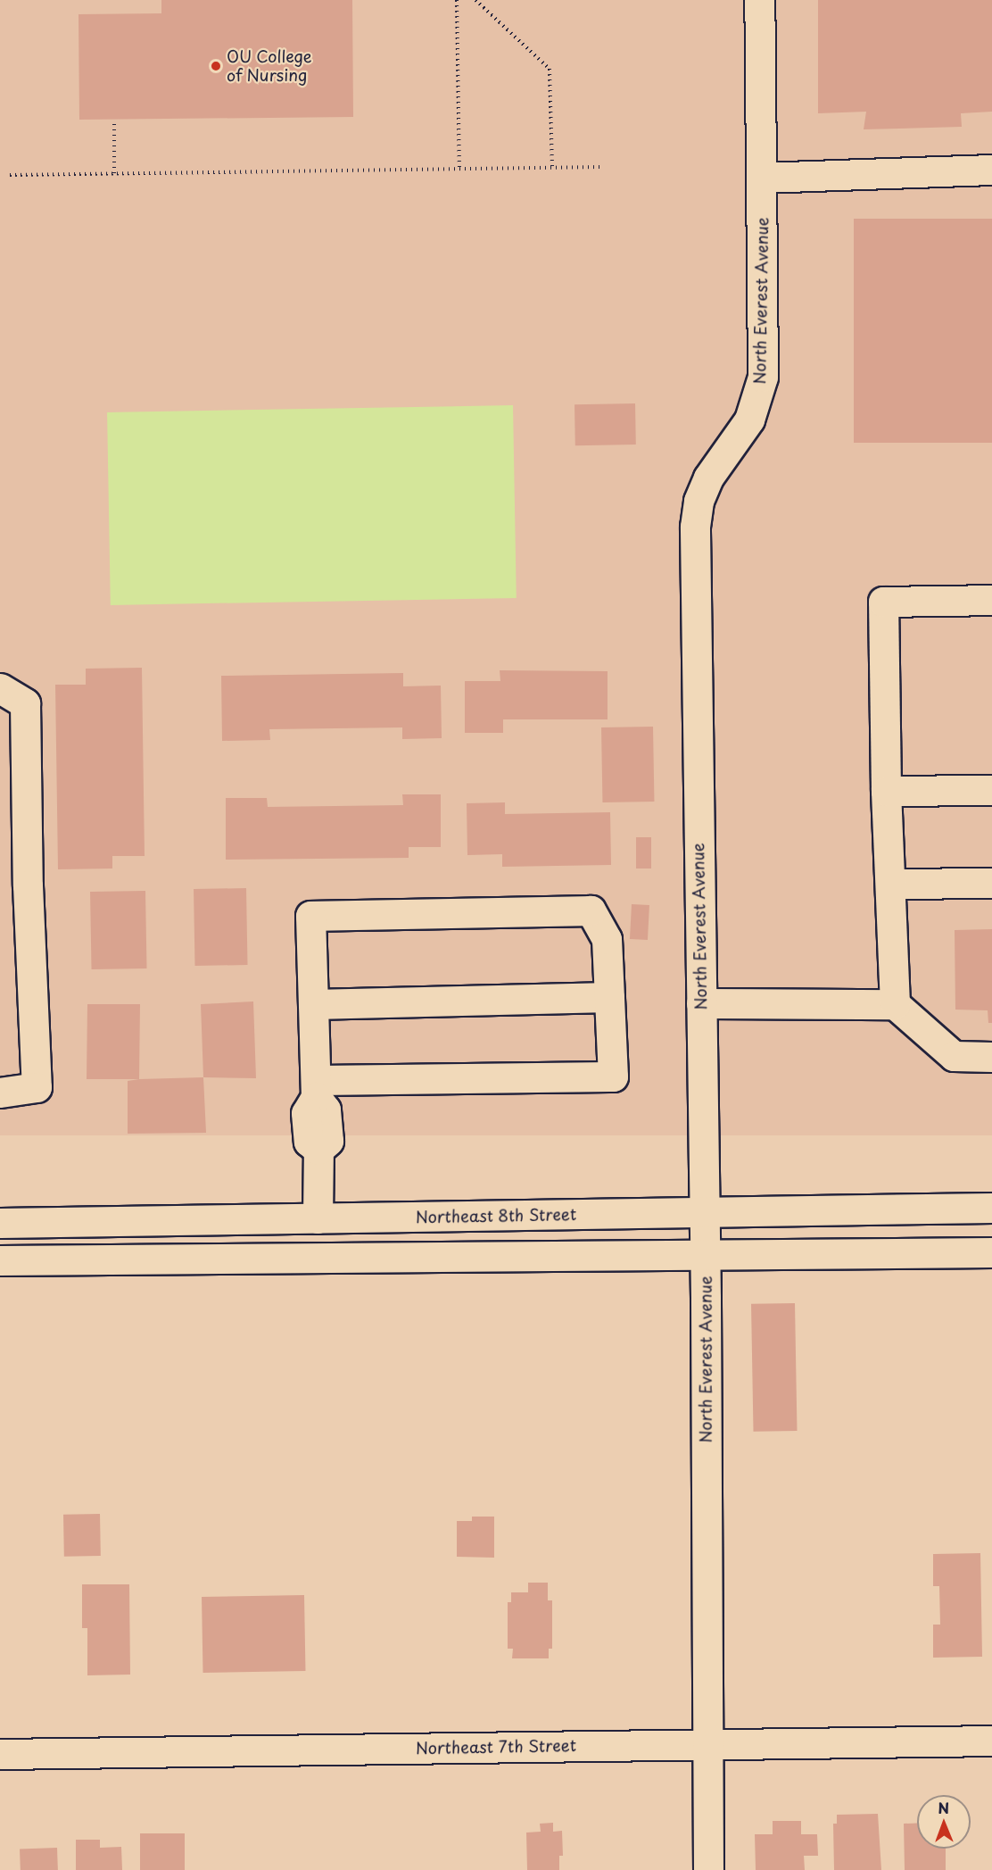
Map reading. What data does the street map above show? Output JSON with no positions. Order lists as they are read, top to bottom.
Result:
{
  "streets": {
    "street": ["North Everest Avenue", "Northeast 8th Street", "Northeast 7th Street"]
  },
  "crossings": [
    ["North Everest Avenue", "Northeast 8th Street"],
    ["North Everest Avenue", "Northeast 7th Street"]
  ],
  "places": ["OU College of Nursing"],
  "north": "top"
}
